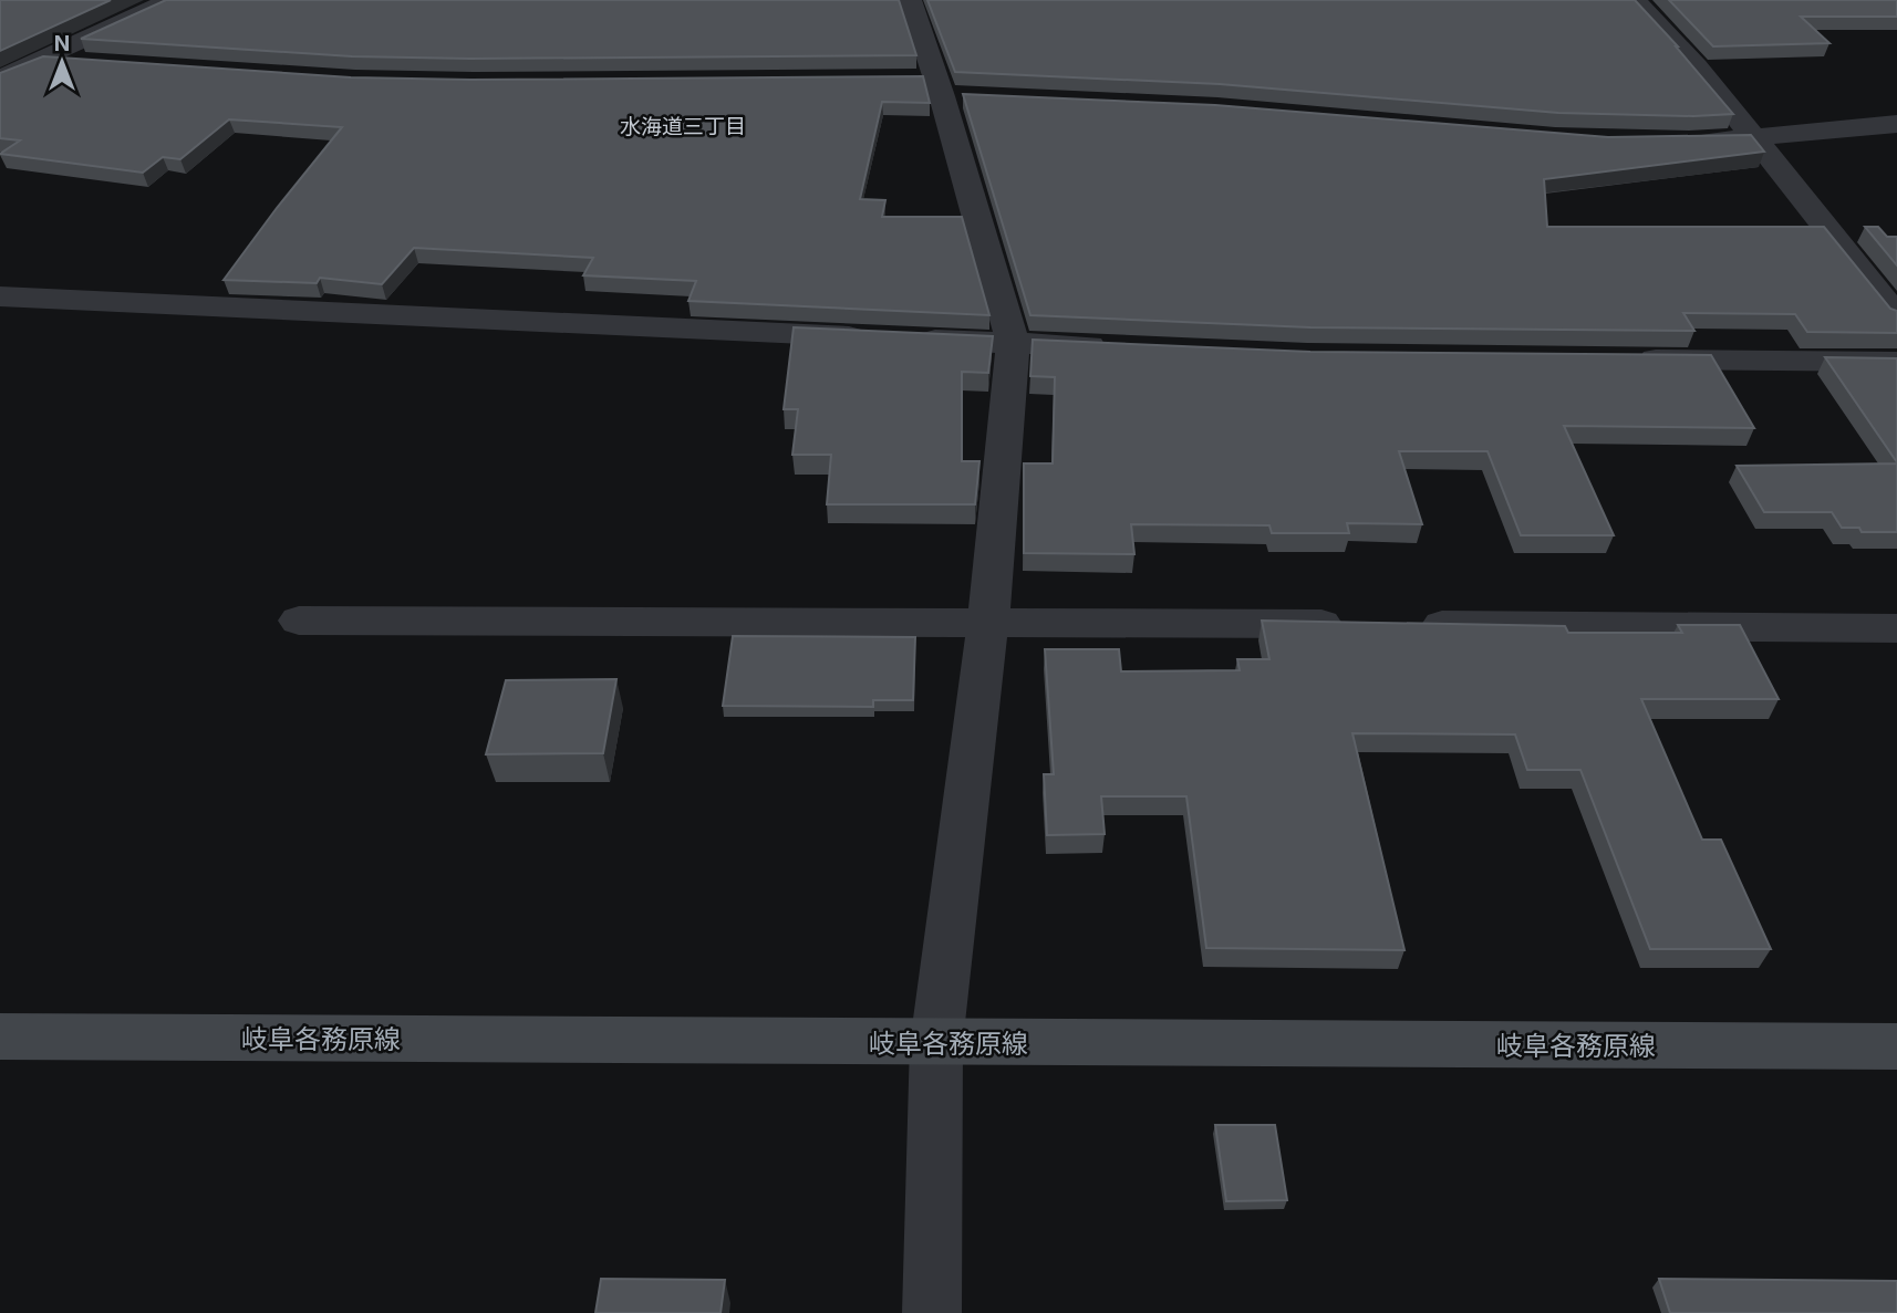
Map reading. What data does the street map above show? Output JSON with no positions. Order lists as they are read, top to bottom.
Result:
{
  "streets": {
    "main road": ["岐阜各務原線"]
  },
  "districts": ["水海道三丁目"],
  "north": "top"
}
